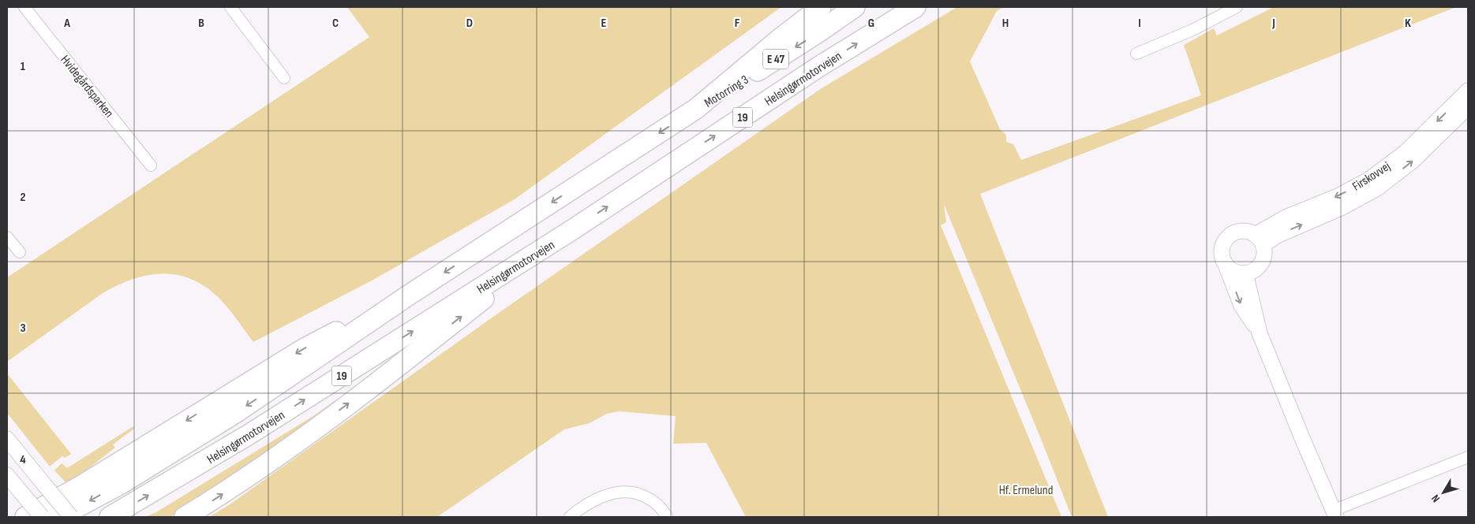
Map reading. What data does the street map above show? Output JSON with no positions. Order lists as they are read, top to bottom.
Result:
{
  "streets": {
    "highway": [
      "E 47",
      "Helsingørmotorvejen",
      "Motorring 3",
      "19"
    ],
    "street": ["Hvidegårdsparken", "Firskovvej"]
  },
  "crossings": [
    ["Helsingørmotorvejen", "Motorring 3"]
  ],
  "one_way": ["Motorring 3"],
  "parks": ["Hf. Ermelund"],
  "north": "bottom left",
  "grid": {
    "columns": [
      "A",
      "B",
      "C",
      "D",
      "E",
      "F",
      "G",
      "H",
      "I",
      "J",
      "K"
    ],
    "rows": [
      "1",
      "2",
      "3",
      "4"
    ]
  }
}
